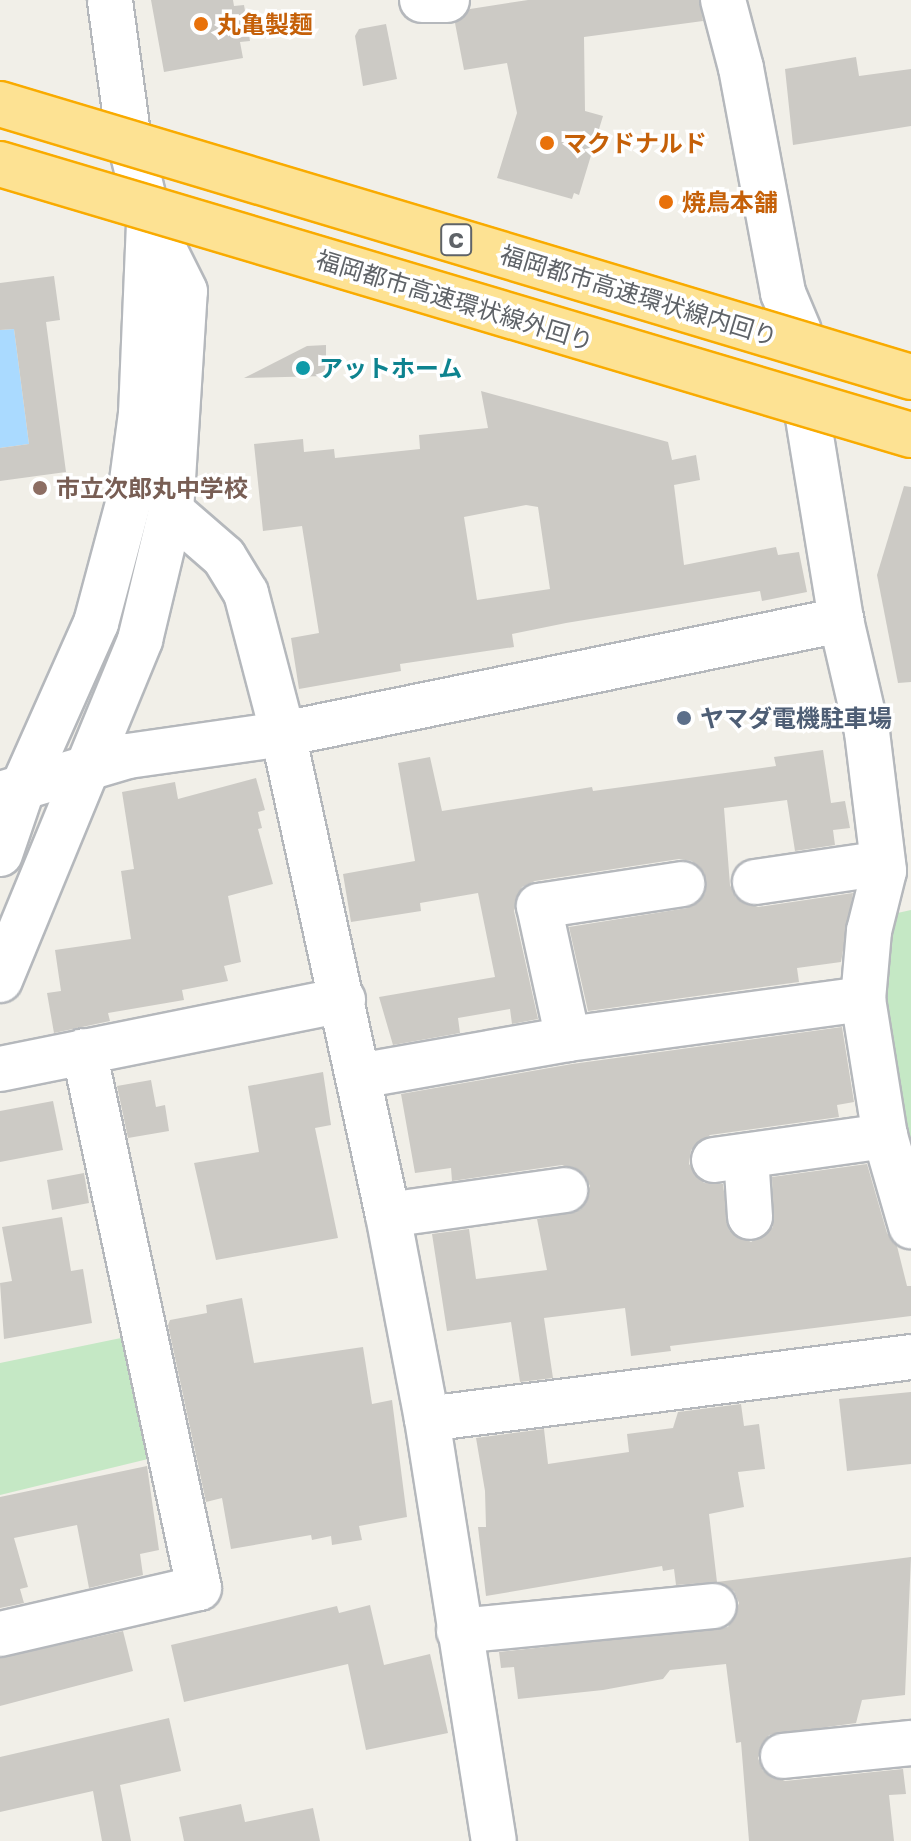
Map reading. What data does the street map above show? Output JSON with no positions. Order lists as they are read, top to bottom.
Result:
{
  "streets": {
    "highway": ["C", "福岡都市高速環状線内回り", "福岡都市高速環状線外回り"]
  },
  "places": [
    "丸亀製麺",
    "マクドナルド",
    "焼鳥本舗",
    "アットホーム",
    "市立次郎丸中学校",
    "ヤマダ電機駐車場"
  ]
}
